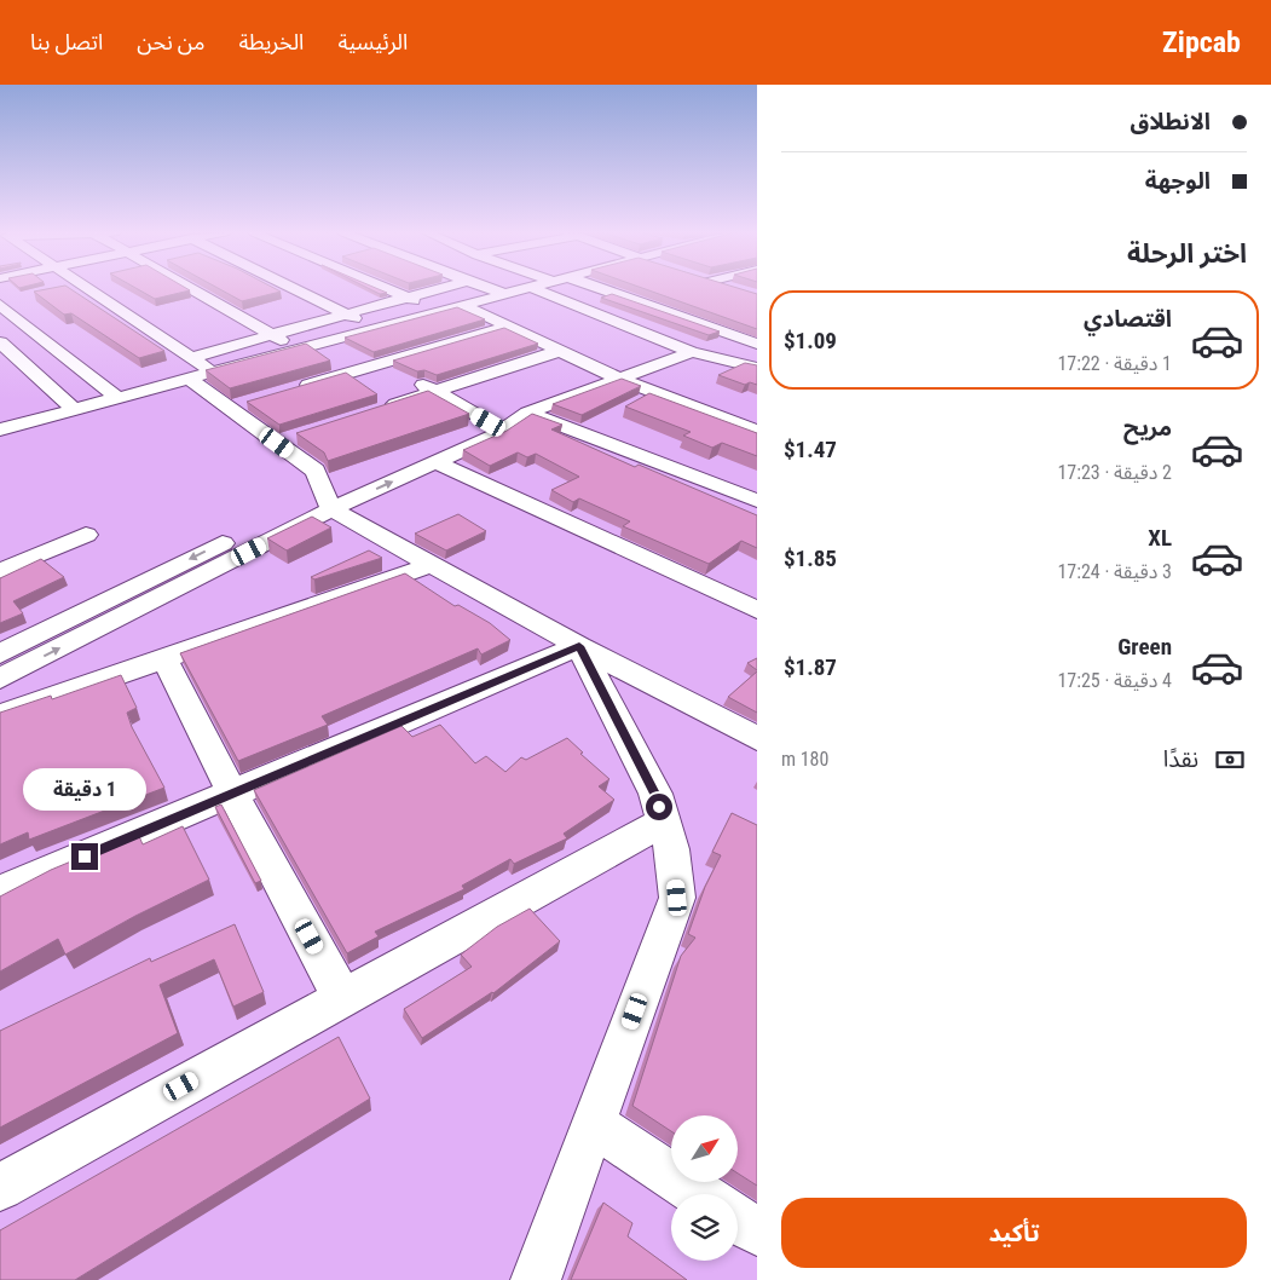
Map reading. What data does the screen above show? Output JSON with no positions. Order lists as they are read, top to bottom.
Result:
{
  "north": "top right",
  "page": {
    "header": "Zipcab",
    "nav": [
      "الرئيسية",
      "الخريطة",
      "من نحن",
      "اتصل بنا"
    ],
    "banner": ["الانطلاق", "الوجهة"],
    "heading": "اختر الرحلة",
    "list": [
      {
        "name": "اقتصادي",
        "note": "1 دقيقة · 17:22",
        "value": "$1.09"
      },
      {
        "name": "مريح",
        "note": "2 دقيقة · 17:23",
        "value": "$1.47"
      },
      {
        "name": "XL",
        "note": "3 دقيقة · 17:24",
        "value": "$1.85"
      },
      {
        "name": "Green",
        "note": "4 دقيقة · 17:25",
        "value": "$1.87"
      }
    ],
    "pay": ["نقدًا", "180 m"],
    "bubble": "1 دقيقة",
    "buttons": "تأكيد"
  }
}
